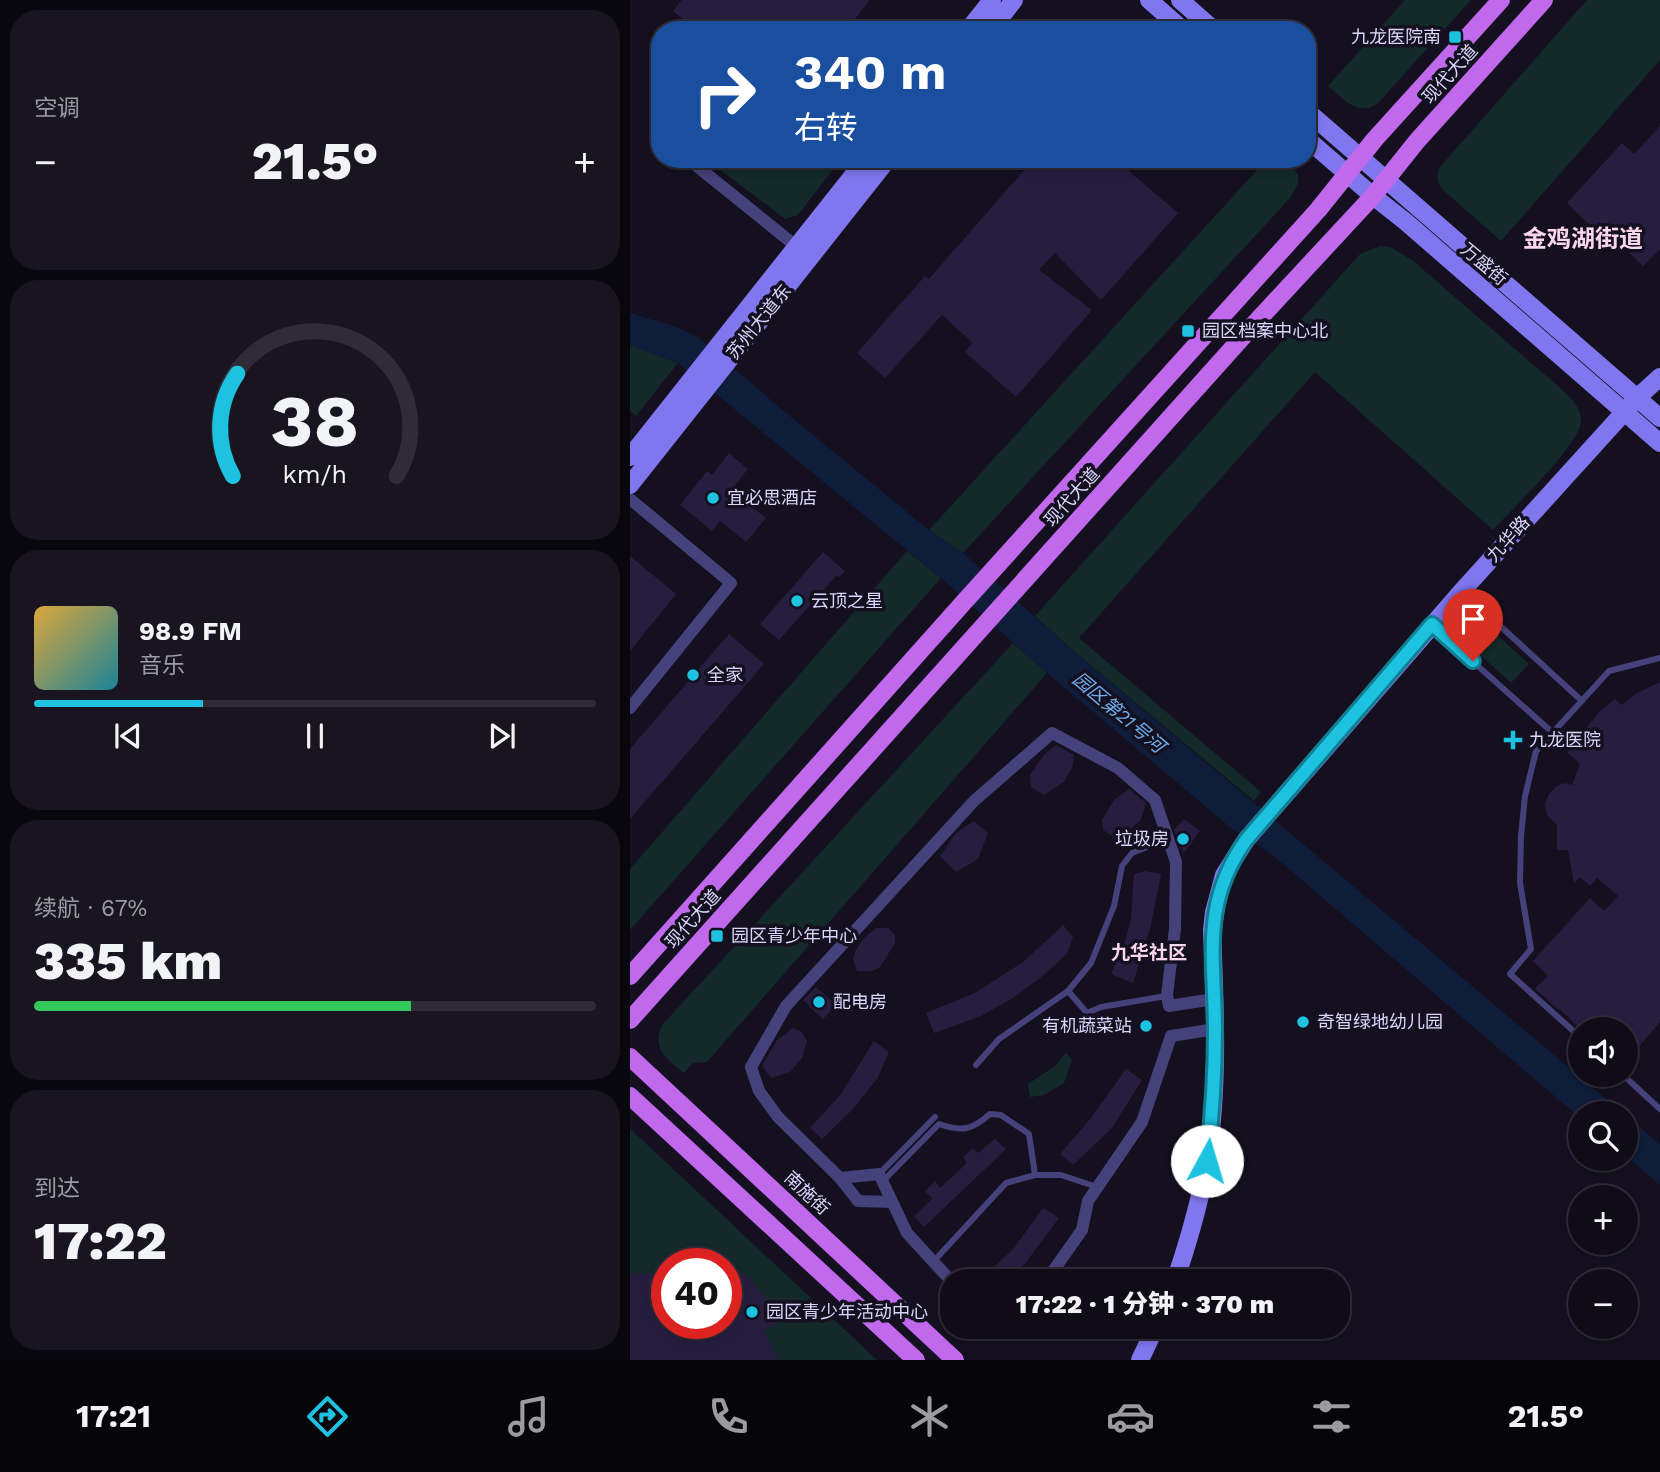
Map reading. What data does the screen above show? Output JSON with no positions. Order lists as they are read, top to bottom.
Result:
{
  "streets": {
    "main road": [
      "现代大道",
      "万盛街",
      "苏州大道东",
      "九华路",
      "南施街"
    ]
  },
  "crossings": [
    ["现代大道", "万盛街"],
    ["万盛街", "九华路"]
  ],
  "districts": ["金鸡湖街道", "九华社区"],
  "water": ["园区第21号河"],
  "places": {
    "transit": ["九龙医院南", "园区档案中心北", "园区青少年中心"],
    "other": [
      "宜必思酒店",
      "云顶之星",
      "全家",
      "垃圾房",
      "配电房",
      "奇智绿地幼儿园",
      "有机蔬菜站",
      "园区青少年活动中心"
    ],
    "health": ["九龙医院"]
  },
  "page": {
    "tile": [
      "空调",
      ["续航 · 67%", "335 km"],
      ["到达", "17:22"]
    ],
    "turn": ["340 m", "右转"],
    "heat": ["−", "21.5°", "+"],
    "song": ["98.9 FM", "音乐"],
    "map_buttons": ["+", "−"],
    "limit": "40",
    "trip": "17:22 · 1 分钟 · 370 m",
    "tabs": ["17:21", "21.5°"],
    "gauge": ["38", "km/h"]
  }
}
